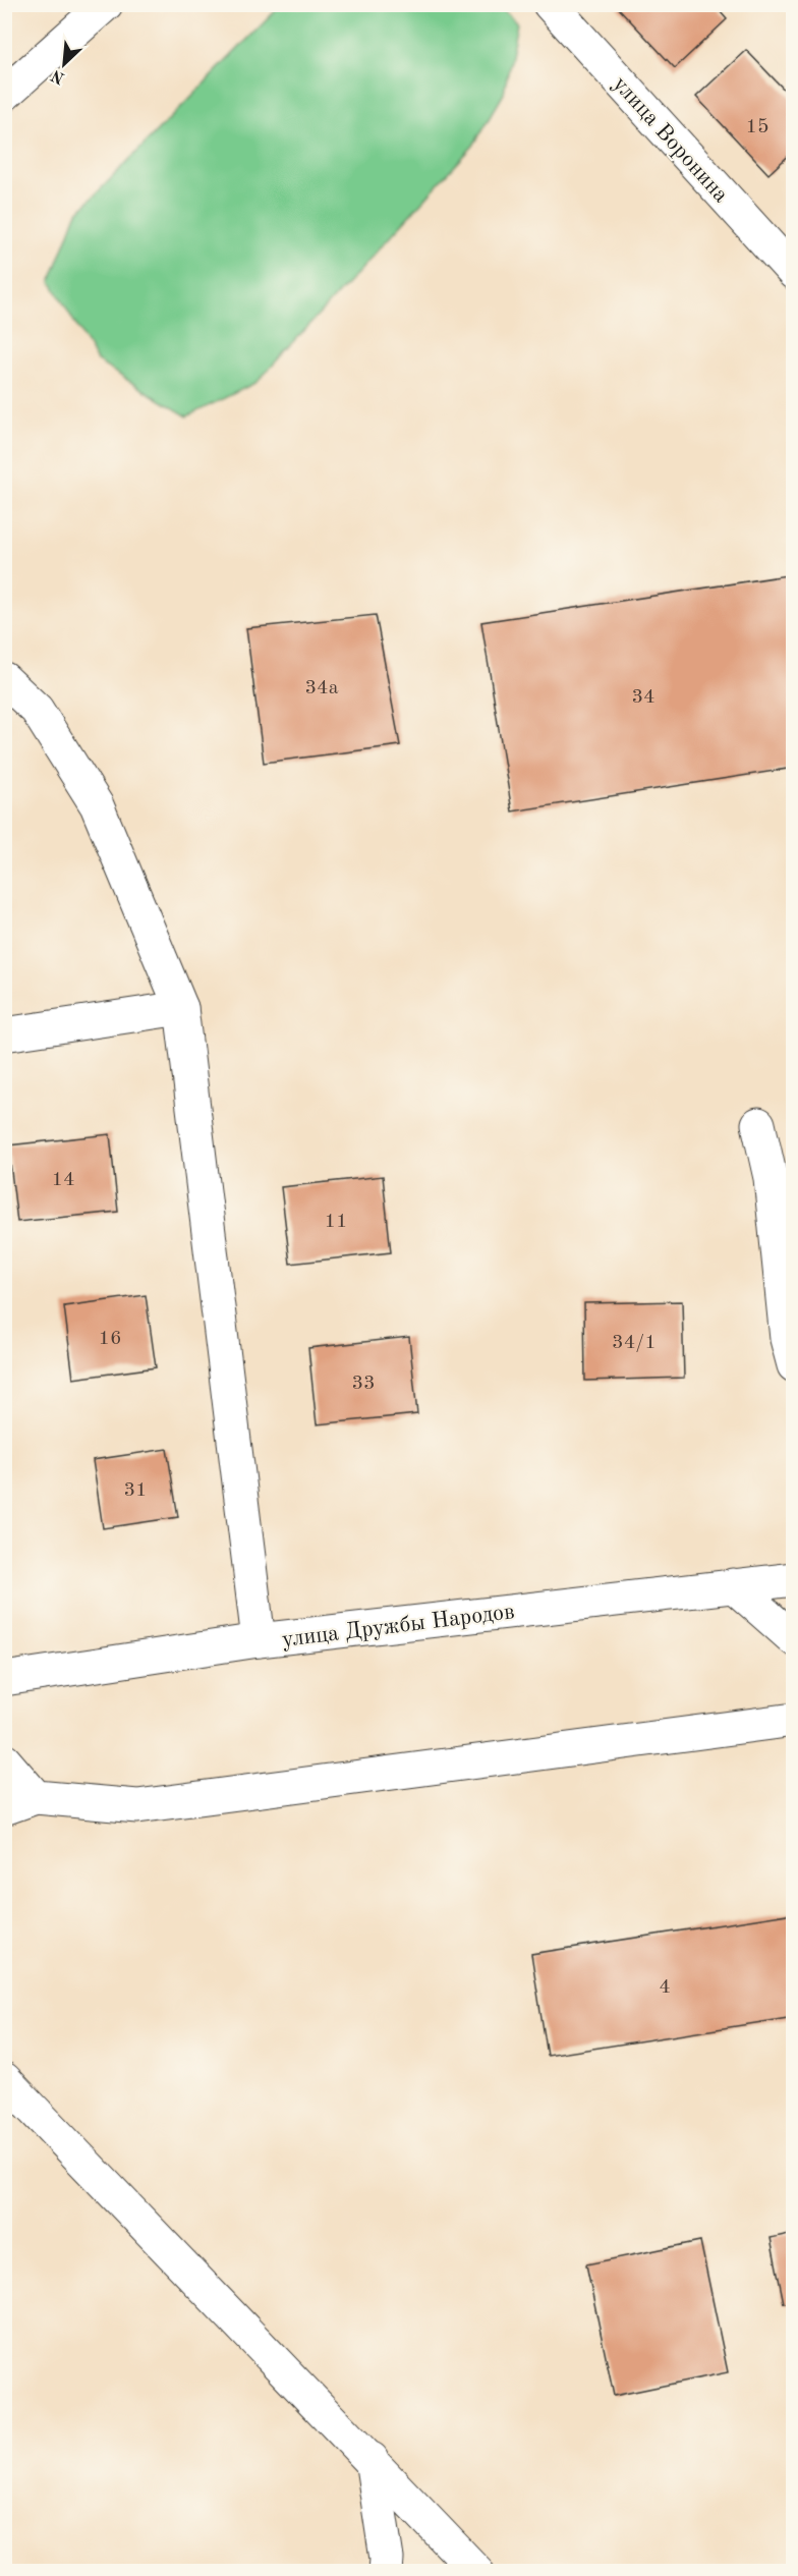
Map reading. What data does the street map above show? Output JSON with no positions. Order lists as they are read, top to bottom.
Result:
{
  "streets": {
    "street": ["улица Воронина", "улица Дружбы Народов"]
  },
  "house_numbers": [
    "15",
    "34a",
    "34",
    "14",
    "11",
    "16",
    "34/1",
    "33",
    "31",
    "4"
  ],
  "north": "bottom left"
}
